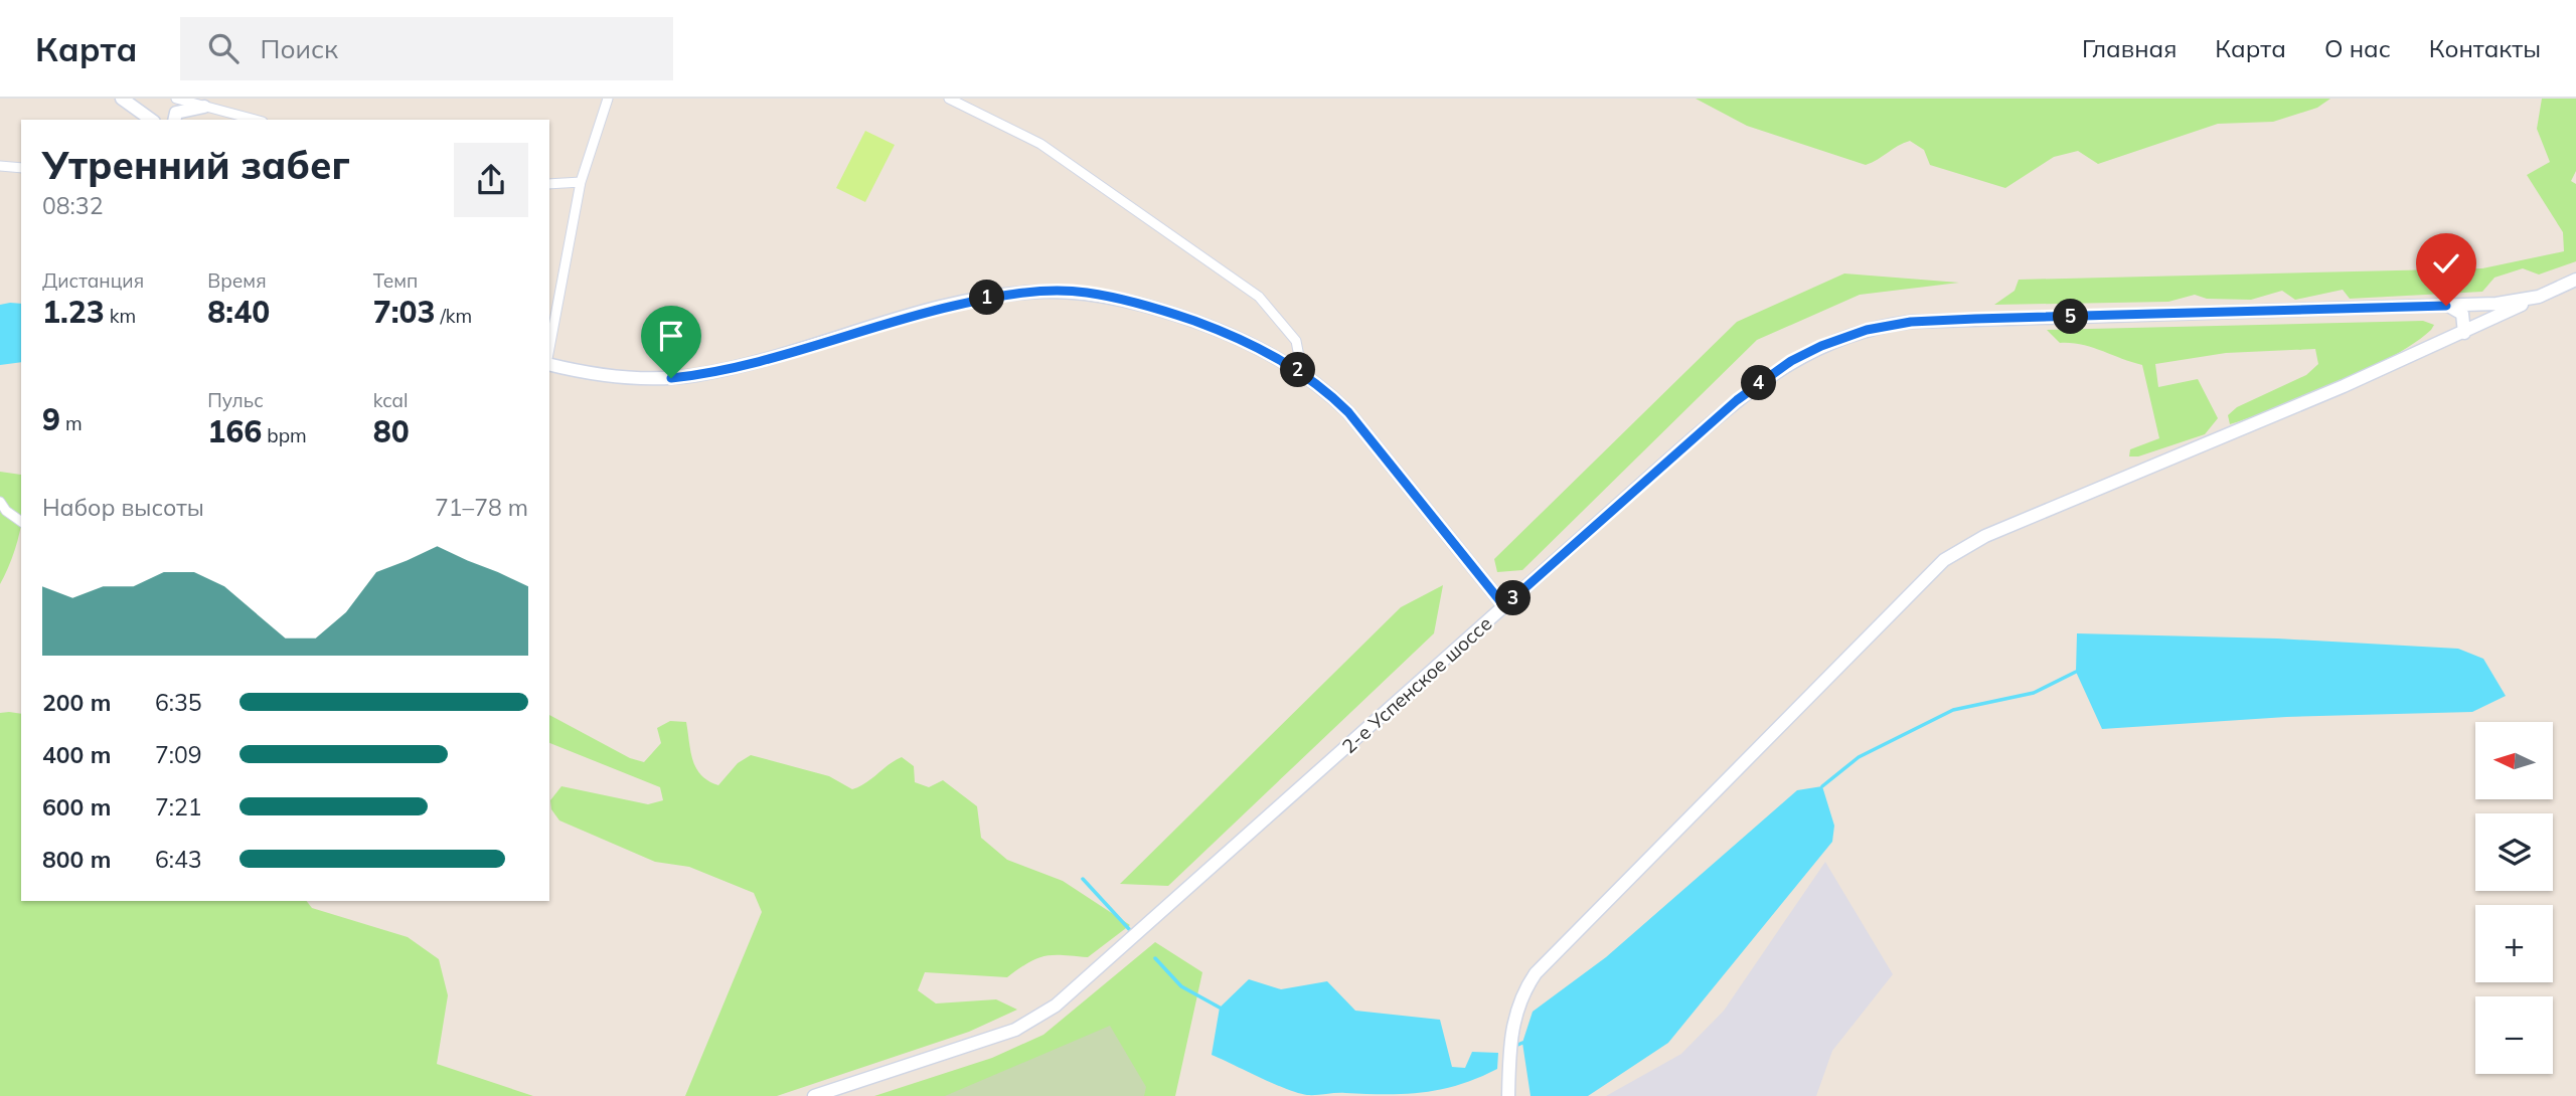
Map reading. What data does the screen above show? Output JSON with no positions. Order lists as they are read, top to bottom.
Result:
{
  "streets": {
    "main road": ["2-е Успенское шоссе"]
  },
  "north": "left",
  "page": {
    "header": "Карта",
    "search": "Поиск",
    "nav": [
      "Главная",
      "Карта",
      "О нас",
      "Контакты"
    ],
    "heading": ["Утренний забег", "08:32"],
    "stats": [
      ["Дистанция", "1.23 km"],
      ["Время", "8:40"],
      ["Темп", "7:03 /km"],
      ["9 m"],
      ["Пульс", "166 bpm"],
      ["kcal", "80"]
    ],
    "pins": [
      "1",
      "5",
      "2",
      "4",
      "3"
    ],
    "chart": ["Набор высоты", "71–78 m"],
    "list": [
      {
        "name": "200 m",
        "note": "6:35"
      },
      {
        "name": "400 m",
        "note": "7:09"
      },
      {
        "name": "600 m",
        "note": "7:21"
      },
      {
        "name": "800 m",
        "note": "6:43"
      }
    ],
    "map_buttons": ["+", "−"]
  }
}
